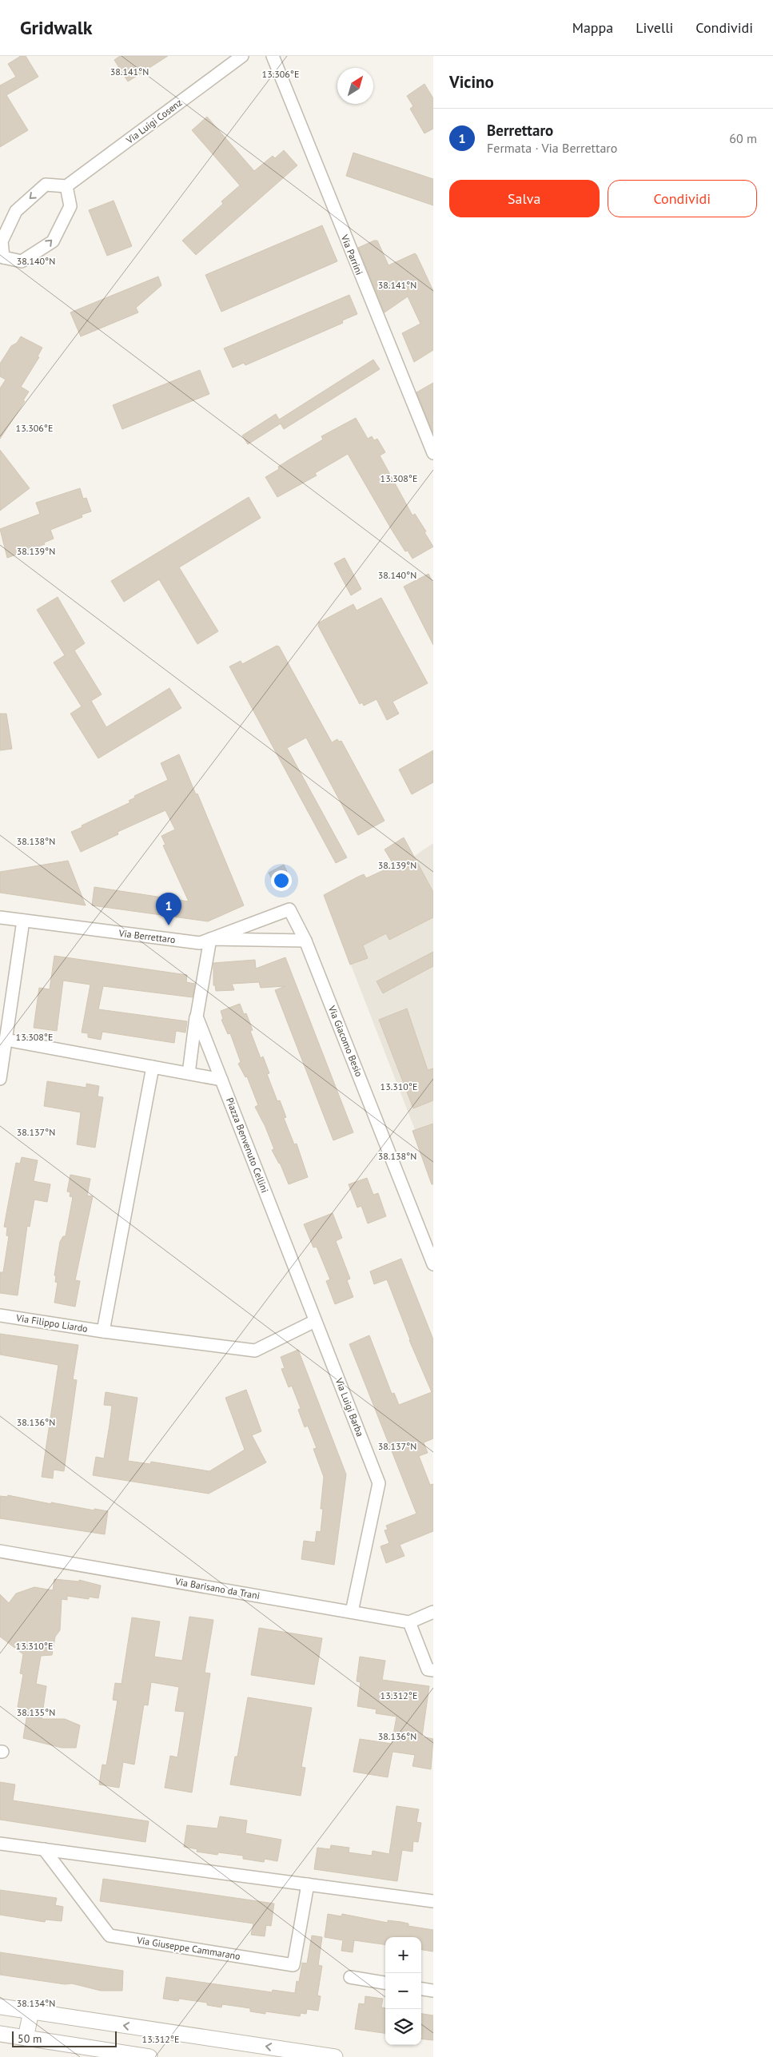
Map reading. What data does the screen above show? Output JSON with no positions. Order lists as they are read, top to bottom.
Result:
{
  "streets": {
    "street": [
      "Via Luigi Cosenz",
      "Via Parrini",
      "Via Berrettaro",
      "Via Giacomo Besio",
      "Piazza Benvenuto Cellini",
      "Via Filippo Liardo",
      "Via Luigi Barba",
      "Via Barisano da Trani",
      "Via Giuseppe Cammarano"
    ]
  },
  "crossings": [
    ["Via Berrettaro", "Via Giacomo Besio"],
    ["Piazza Benvenuto Cellini", "Via Luigi Barba"],
    ["Via Luigi Barba", "Via Barisano da Trani"]
  ],
  "scale_bar": "50 m",
  "north": "top right",
  "page": {
    "header": "Gridwalk",
    "nav": ["Mappa", "Livelli", "Condividi"],
    "heading": "Vicino",
    "list": [
      {
        "mark": "1",
        "name": "Berrettaro",
        "note": "Fermata · Via Berrettaro",
        "value": "60 m"
      }
    ],
    "buttons": ["Salva", "Condividi"],
    "pins": "1",
    "map_buttons": ["+", "−"],
    "scale": "50 m"
  },
  "coordinates": [
    "38.141°N",
    "13.306°E",
    "38.140°N",
    "13.308°E",
    "38.139°N",
    "38.138°N",
    "13.310°E",
    "38.137°N",
    "38.136°N",
    "13.312°E",
    "38.135°N",
    "38.134°N"
  ]
}
